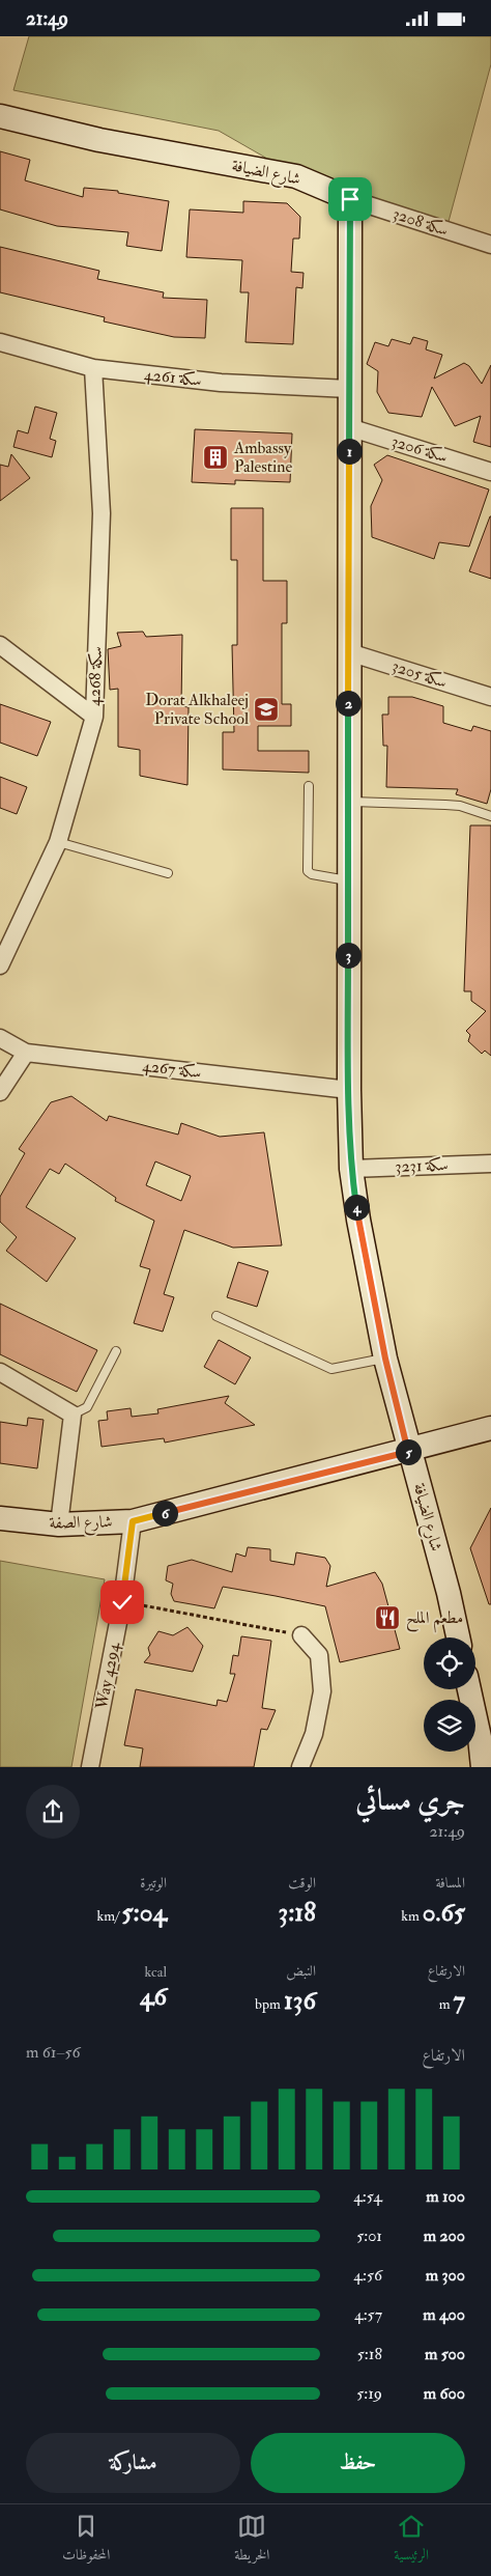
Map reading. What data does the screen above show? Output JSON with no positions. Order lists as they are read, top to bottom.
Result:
{
  "streets": {
    "street": [
      "شارع الضيافة",
      "سكة 3208",
      "سكة 4261",
      "سكة 3206",
      "سكة 3205",
      "سكة 4268",
      "سكة 4267",
      "سكة 3231",
      "شارع الصفة",
      "Way 4294"
    ]
  },
  "crossings": [
    ["شارع الضيافة", "سكة 3208"],
    ["شارع الضيافة", "سكة 4261"],
    ["شارع الضيافة", "سكة 3206"],
    ["شارع الضيافة", "سكة 3205"],
    ["شارع الضيافة", "سكة 4267"],
    ["شارع الضيافة", "سكة 3231"],
    ["شارع الضيافة", "شارع الصفة"],
    ["سكة 4261", "سكة 4268"],
    ["شارع الصفة", "Way 4294"]
  ],
  "places": {
    "building": ["Ambassy Palestine"],
    "school or university": ["Dorat Alkhaleej Private School"],
    "restaurant": ["مطعم الملح"]
  },
  "page": {
    "status": "21:49",
    "pins": [
      "1",
      "2",
      "3",
      "4",
      "5",
      "6"
    ],
    "heading": ["جري مسائي", "21:49"],
    "stats": [
      ["المسافة", "0.65 km"],
      ["الوقت", "3:18"],
      ["الوتيرة", "5:04 /km"],
      ["الارتفاع", "7 m"],
      ["النبض", "136 bpm"],
      ["kcal", "46"]
    ],
    "chart": ["الارتفاع", "56–61 m"],
    "list": [
      {
        "name": "100 m",
        "note": "4:54"
      },
      {
        "name": "200 m",
        "note": "5:01"
      },
      {
        "name": "300 m",
        "note": "4:56"
      },
      {
        "name": "400 m",
        "note": "4:57"
      },
      {
        "name": "500 m",
        "note": "5:18"
      },
      {
        "name": "600 m",
        "note": "5:19"
      }
    ],
    "buttons": ["حفظ", "مشاركة"],
    "tabs": ["الرئيسية", "الخريطة", "المحفوظات"]
  }
}
